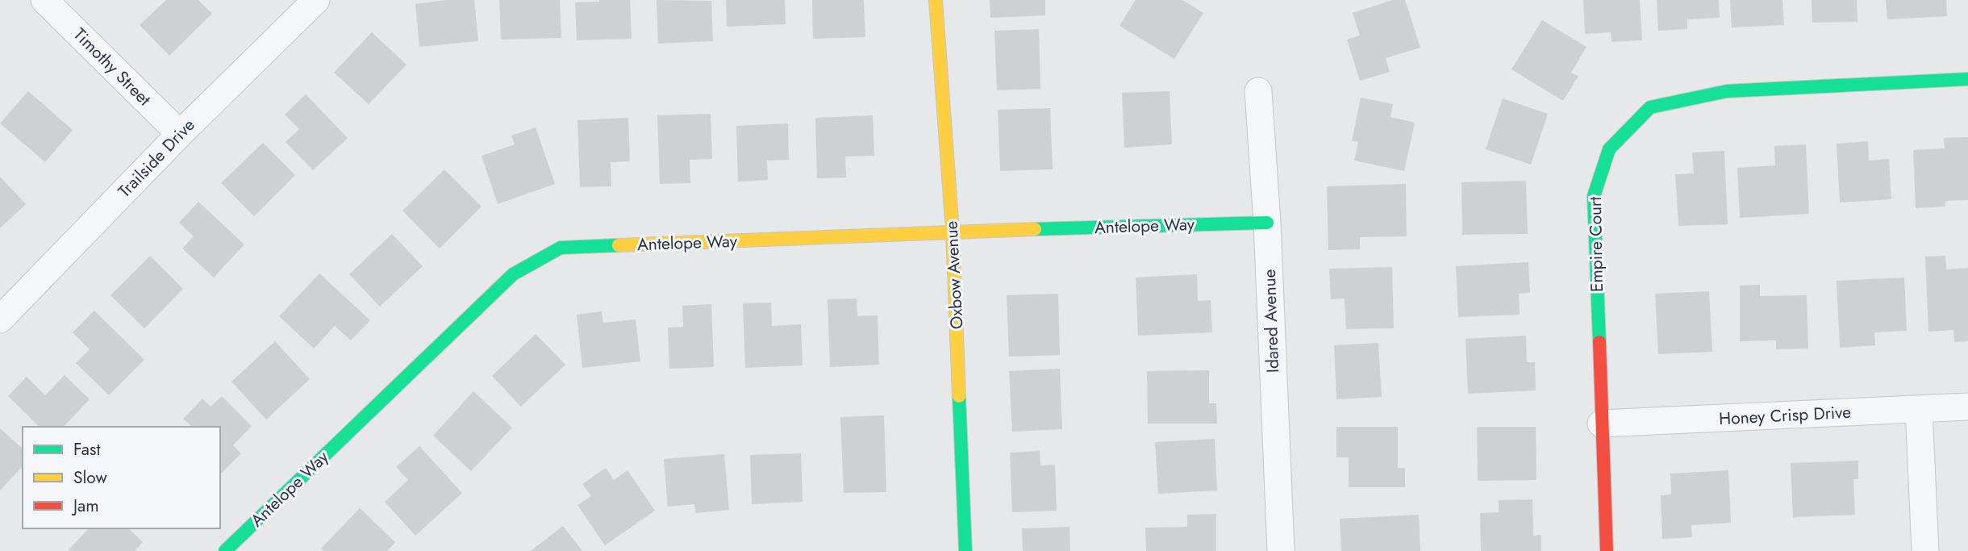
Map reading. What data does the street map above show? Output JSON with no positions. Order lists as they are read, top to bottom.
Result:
{
  "streets": {
    "street": [
      "Timothy Street",
      "Trailside Drive",
      "Antelope Way",
      "Empire Court",
      "Oxbow Avenue",
      "Idared Avenue",
      "Honey Crisp Drive"
    ]
  },
  "crossings": [
    ["Timothy Street", "Trailside Drive"],
    ["Antelope Way", "Oxbow Avenue"],
    ["Antelope Way", "Idared Avenue"],
    ["Empire Court", "Honey Crisp Drive"]
  ],
  "legend": ["Fast", "Slow", "Jam"]
}
